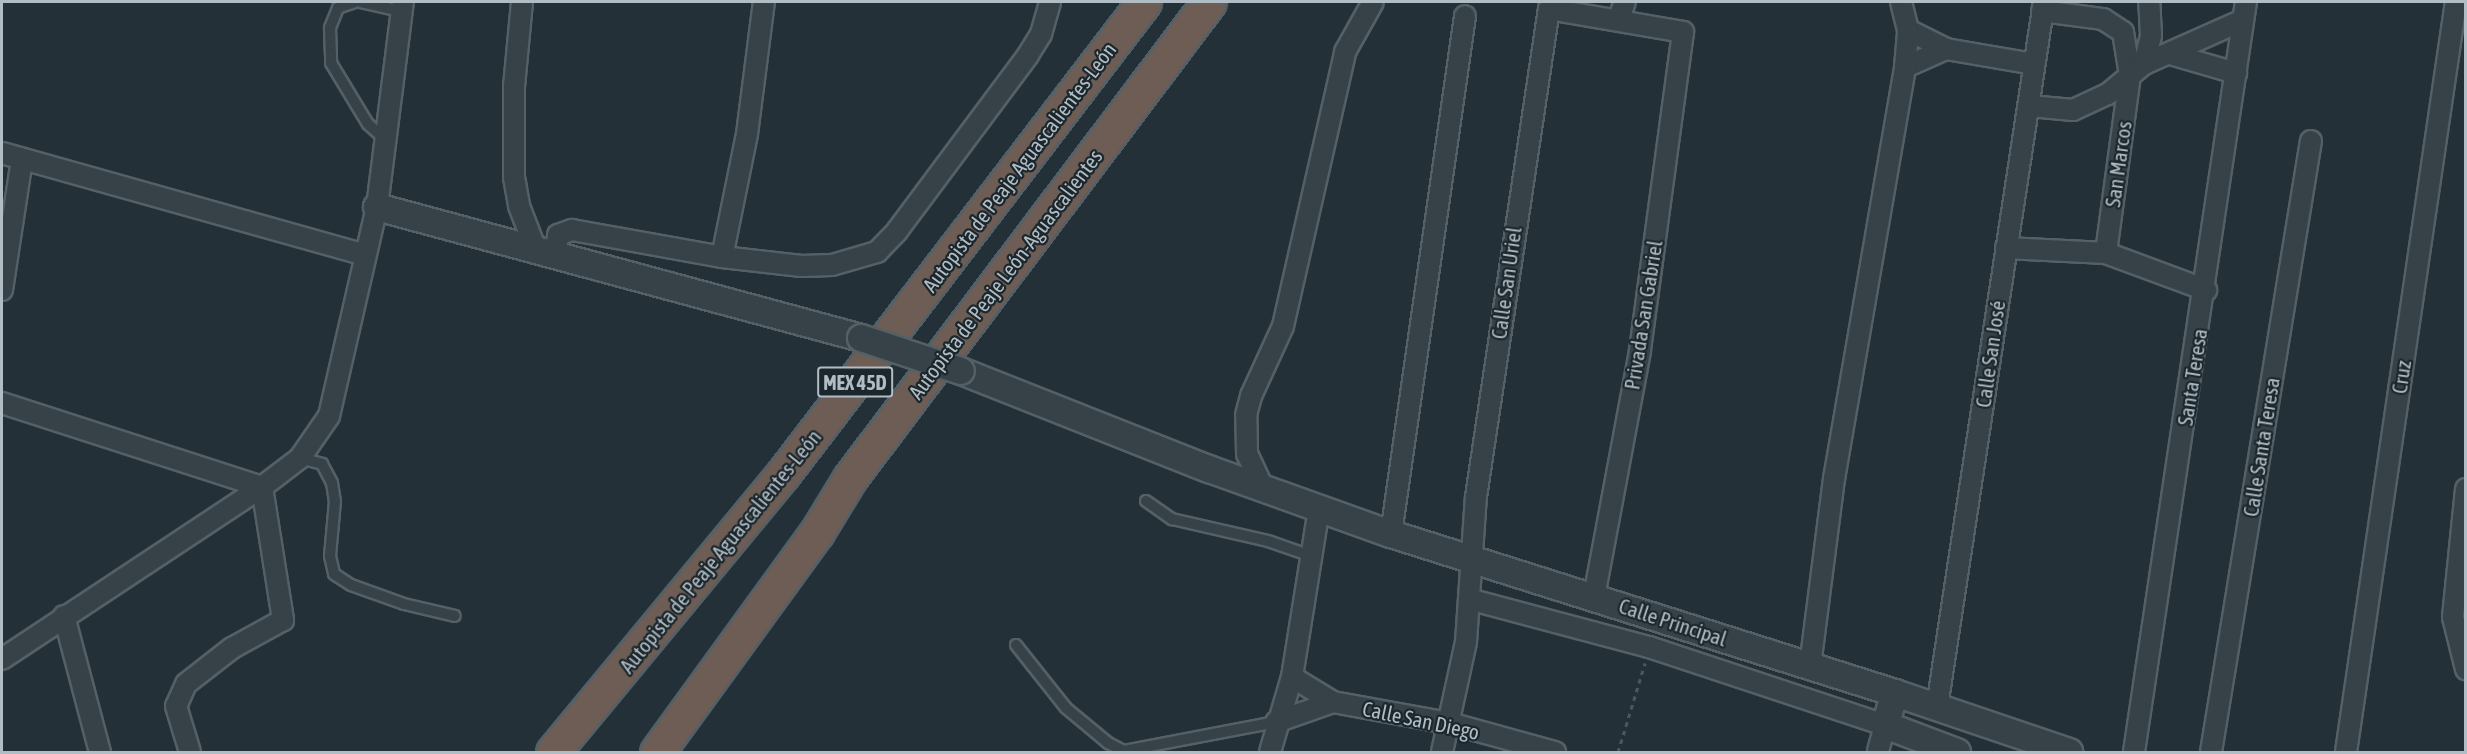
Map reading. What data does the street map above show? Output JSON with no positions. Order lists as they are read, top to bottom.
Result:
{
  "streets": {
    "highway": ["Autopista de Peaje Aguascalientes-León", "Autopista de Peaje León-Aguascalientes", "MEX 45D"],
    "street": [
      "San Marcos",
      "Calle San Uriel",
      "Privada San Gabriel",
      "Calle San José",
      "Santa Teresa",
      "Cruz",
      "Calle Santa Teresa",
      "Calle Principal",
      "Calle San Diego"
    ]
  },
  "crossings": [
    ["Calle San Uriel", "Privada San Gabriel"],
    ["Calle San Uriel", "Calle Principal"],
    ["Calle San Uriel", "Calle San Diego"],
    ["Privada San Gabriel", "Calle Principal"],
    ["Calle San José", "Calle Principal"]
  ]
}
